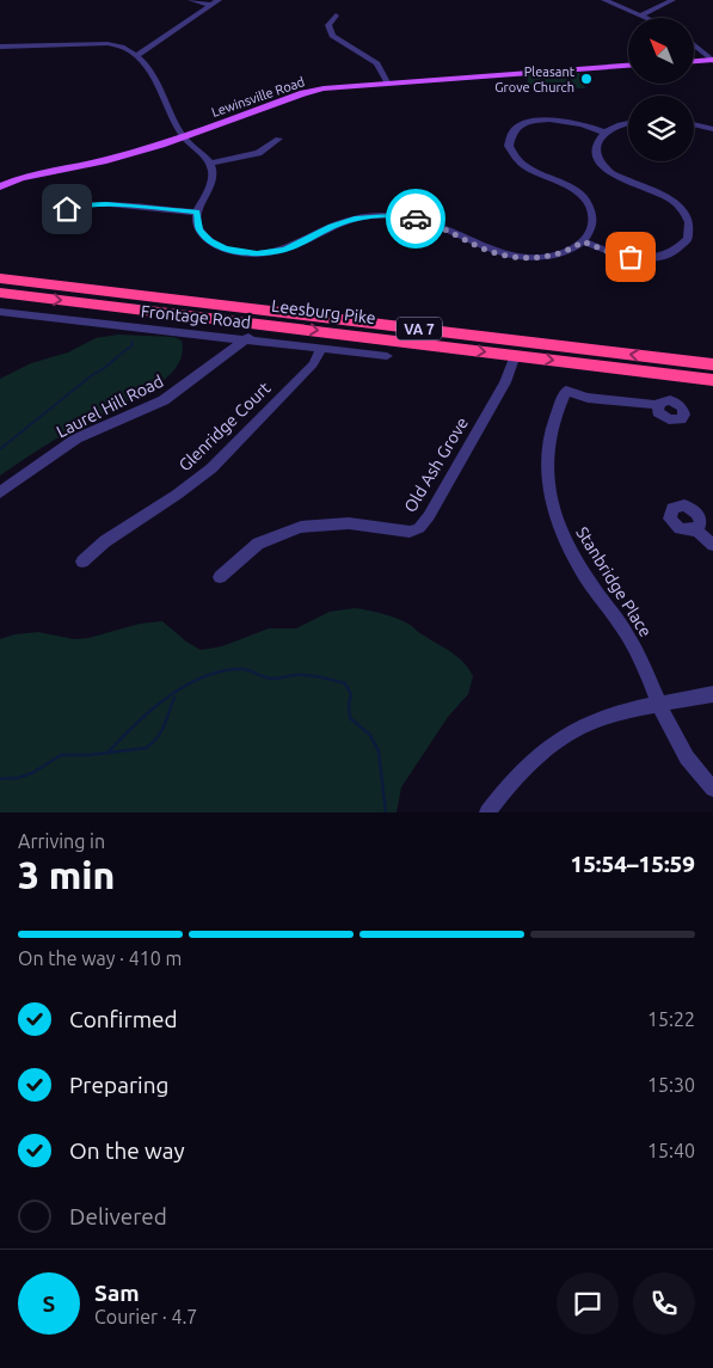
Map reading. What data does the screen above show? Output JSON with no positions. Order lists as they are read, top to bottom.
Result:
{
  "streets": {
    "highway": ["Leesburg Pike", "VA 7"],
    "main road": ["Lewinsville Road"],
    "street": [
      "Frontage Road",
      "Laurel Hill Road",
      "Glenridge Court",
      "Old Ash Grove",
      "Stanbridge Place"
    ]
  },
  "crossings": [
    ["Leesburg Pike", "Laurel Hill Road"],
    ["Leesburg Pike", "Old Ash Grove"],
    ["Frontage Road", "Laurel Hill Road"],
    ["Frontage Road", "Glenridge Court"]
  ],
  "places": ["Pleasant Grove Church"],
  "north": "top left",
  "page": {
    "heading": ["3 min", "Arriving in", "15:54–15:59"],
    "panel": ["Sam", "Courier · 4.7"],
    "bar": "On the way · 410 m",
    "list": [
      ["Confirmed", "15:22"],
      ["Preparing", "15:30"],
      ["On the way", "15:40"],
      "Delivered"
    ],
    "round": "S"
  }
}
